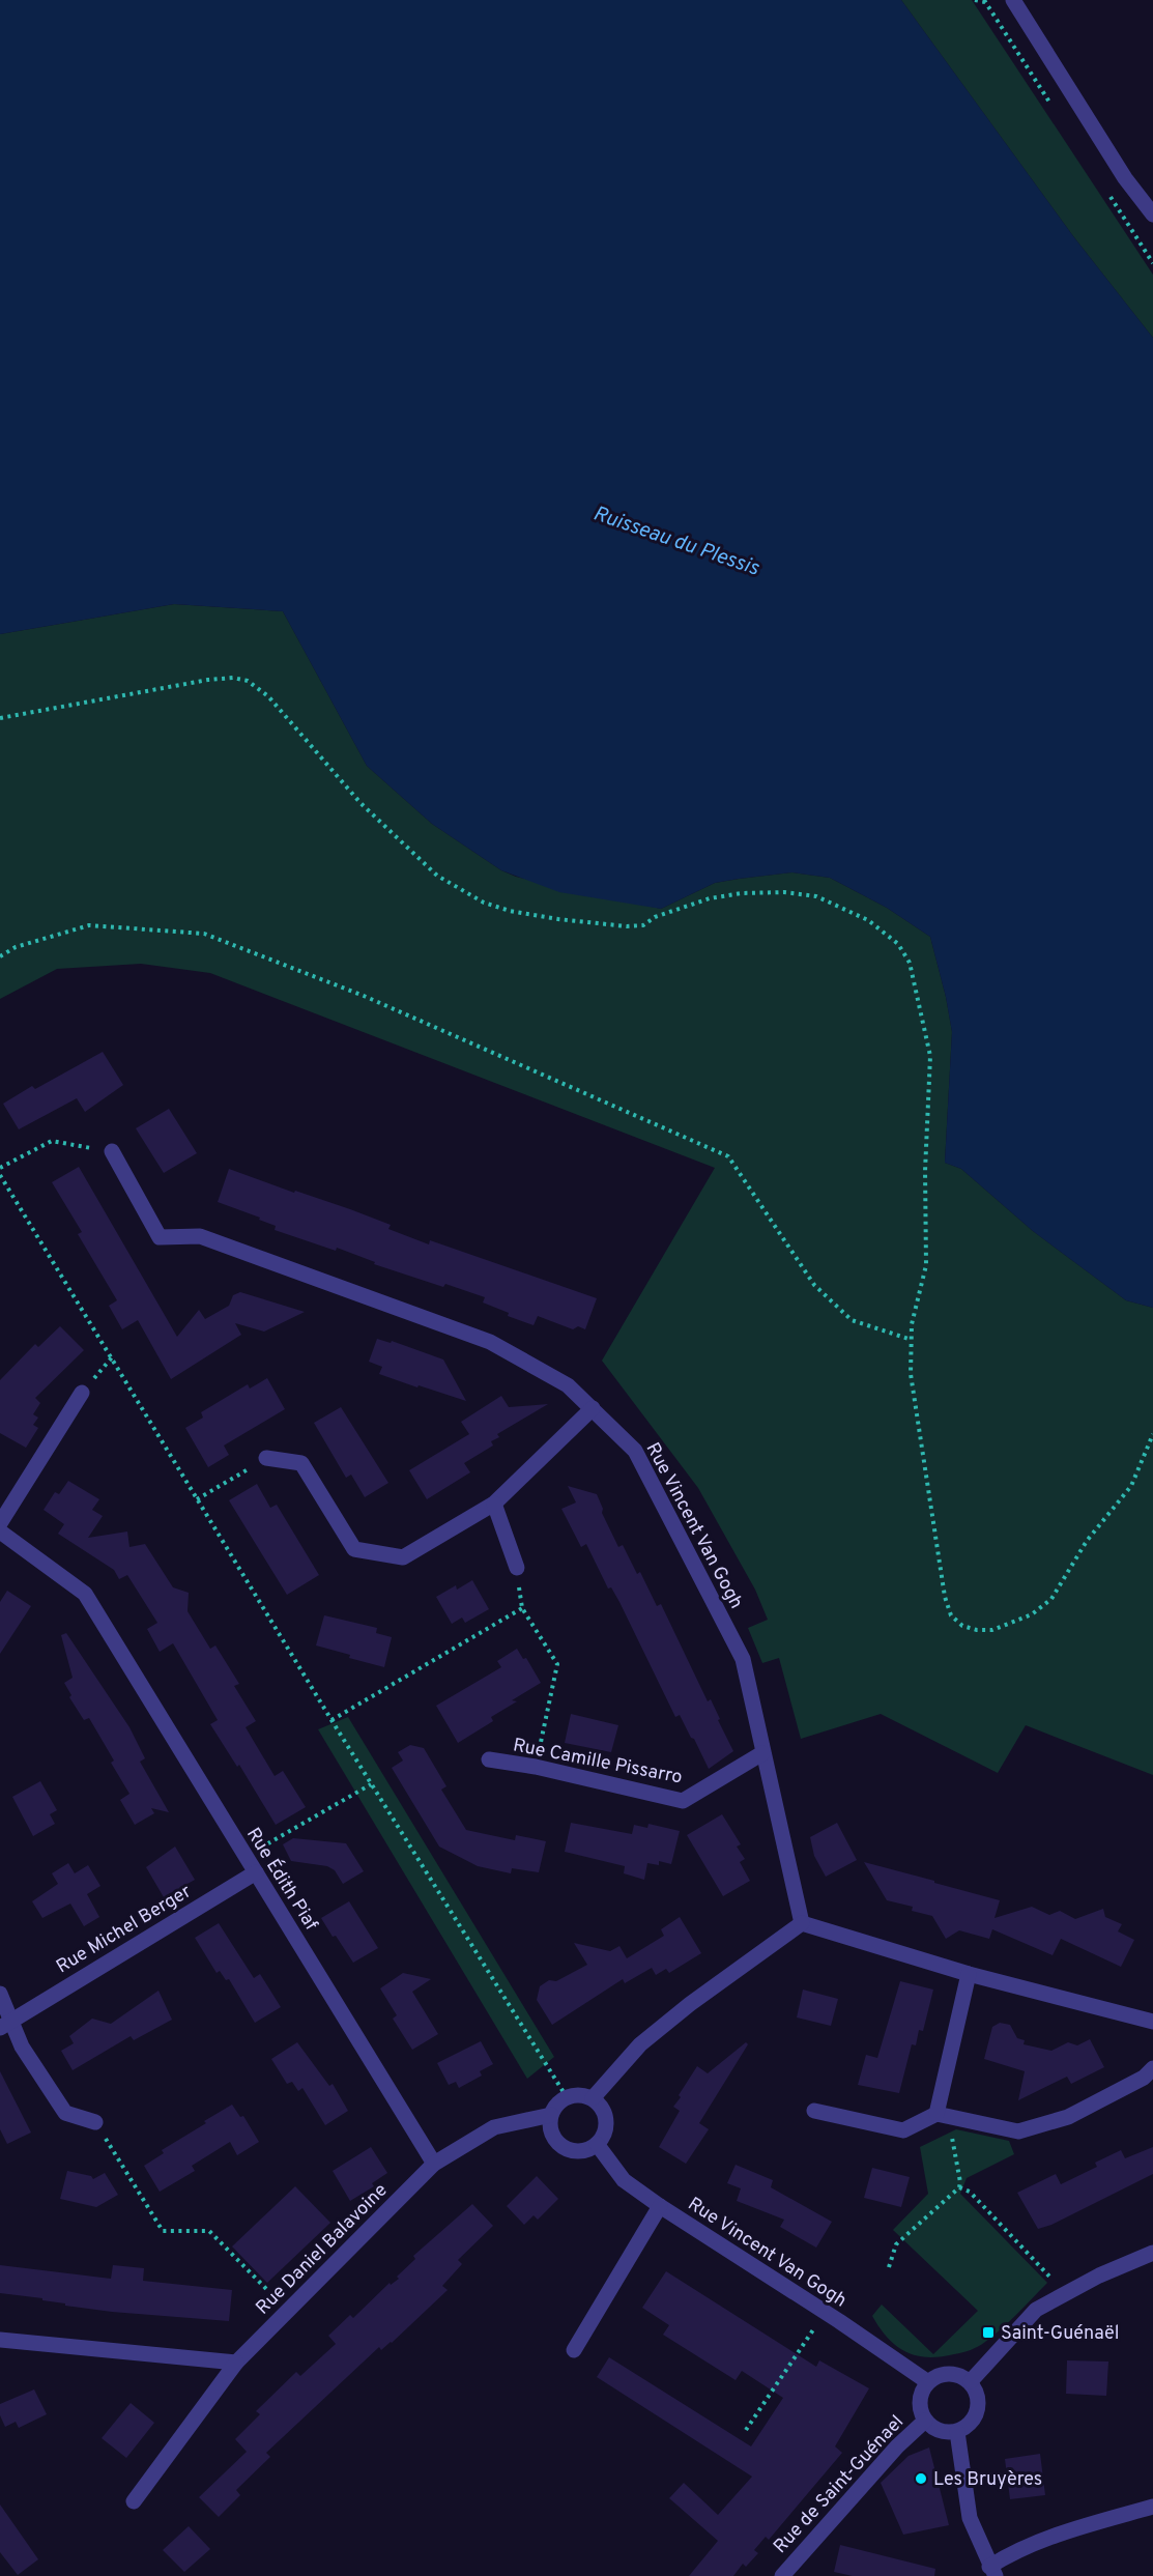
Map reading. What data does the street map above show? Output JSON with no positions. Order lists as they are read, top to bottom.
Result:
{
  "streets": {
    "street": [
      "Rue Vincent Van Gogh",
      "Rue Camille Pissarro",
      "Rue Édith Piaf",
      "Rue Michel Berger",
      "Rue Daniel Balavoine",
      "Rue de Saint-Guénael"
    ]
  },
  "crossings": [
    ["Rue Vincent Van Gogh", "Rue Camille Pissarro"],
    ["Rue Vincent Van Gogh", "Rue de Saint-Guénael"],
    ["Rue Édith Piaf", "Rue Michel Berger"],
    ["Rue Édith Piaf", "Rue Daniel Balavoine"]
  ],
  "water": ["Ruisseau du Plessis"],
  "places": {
    "transit": ["Saint-Guénaël"],
    "other": ["Les Bruyères"]
  }
}
